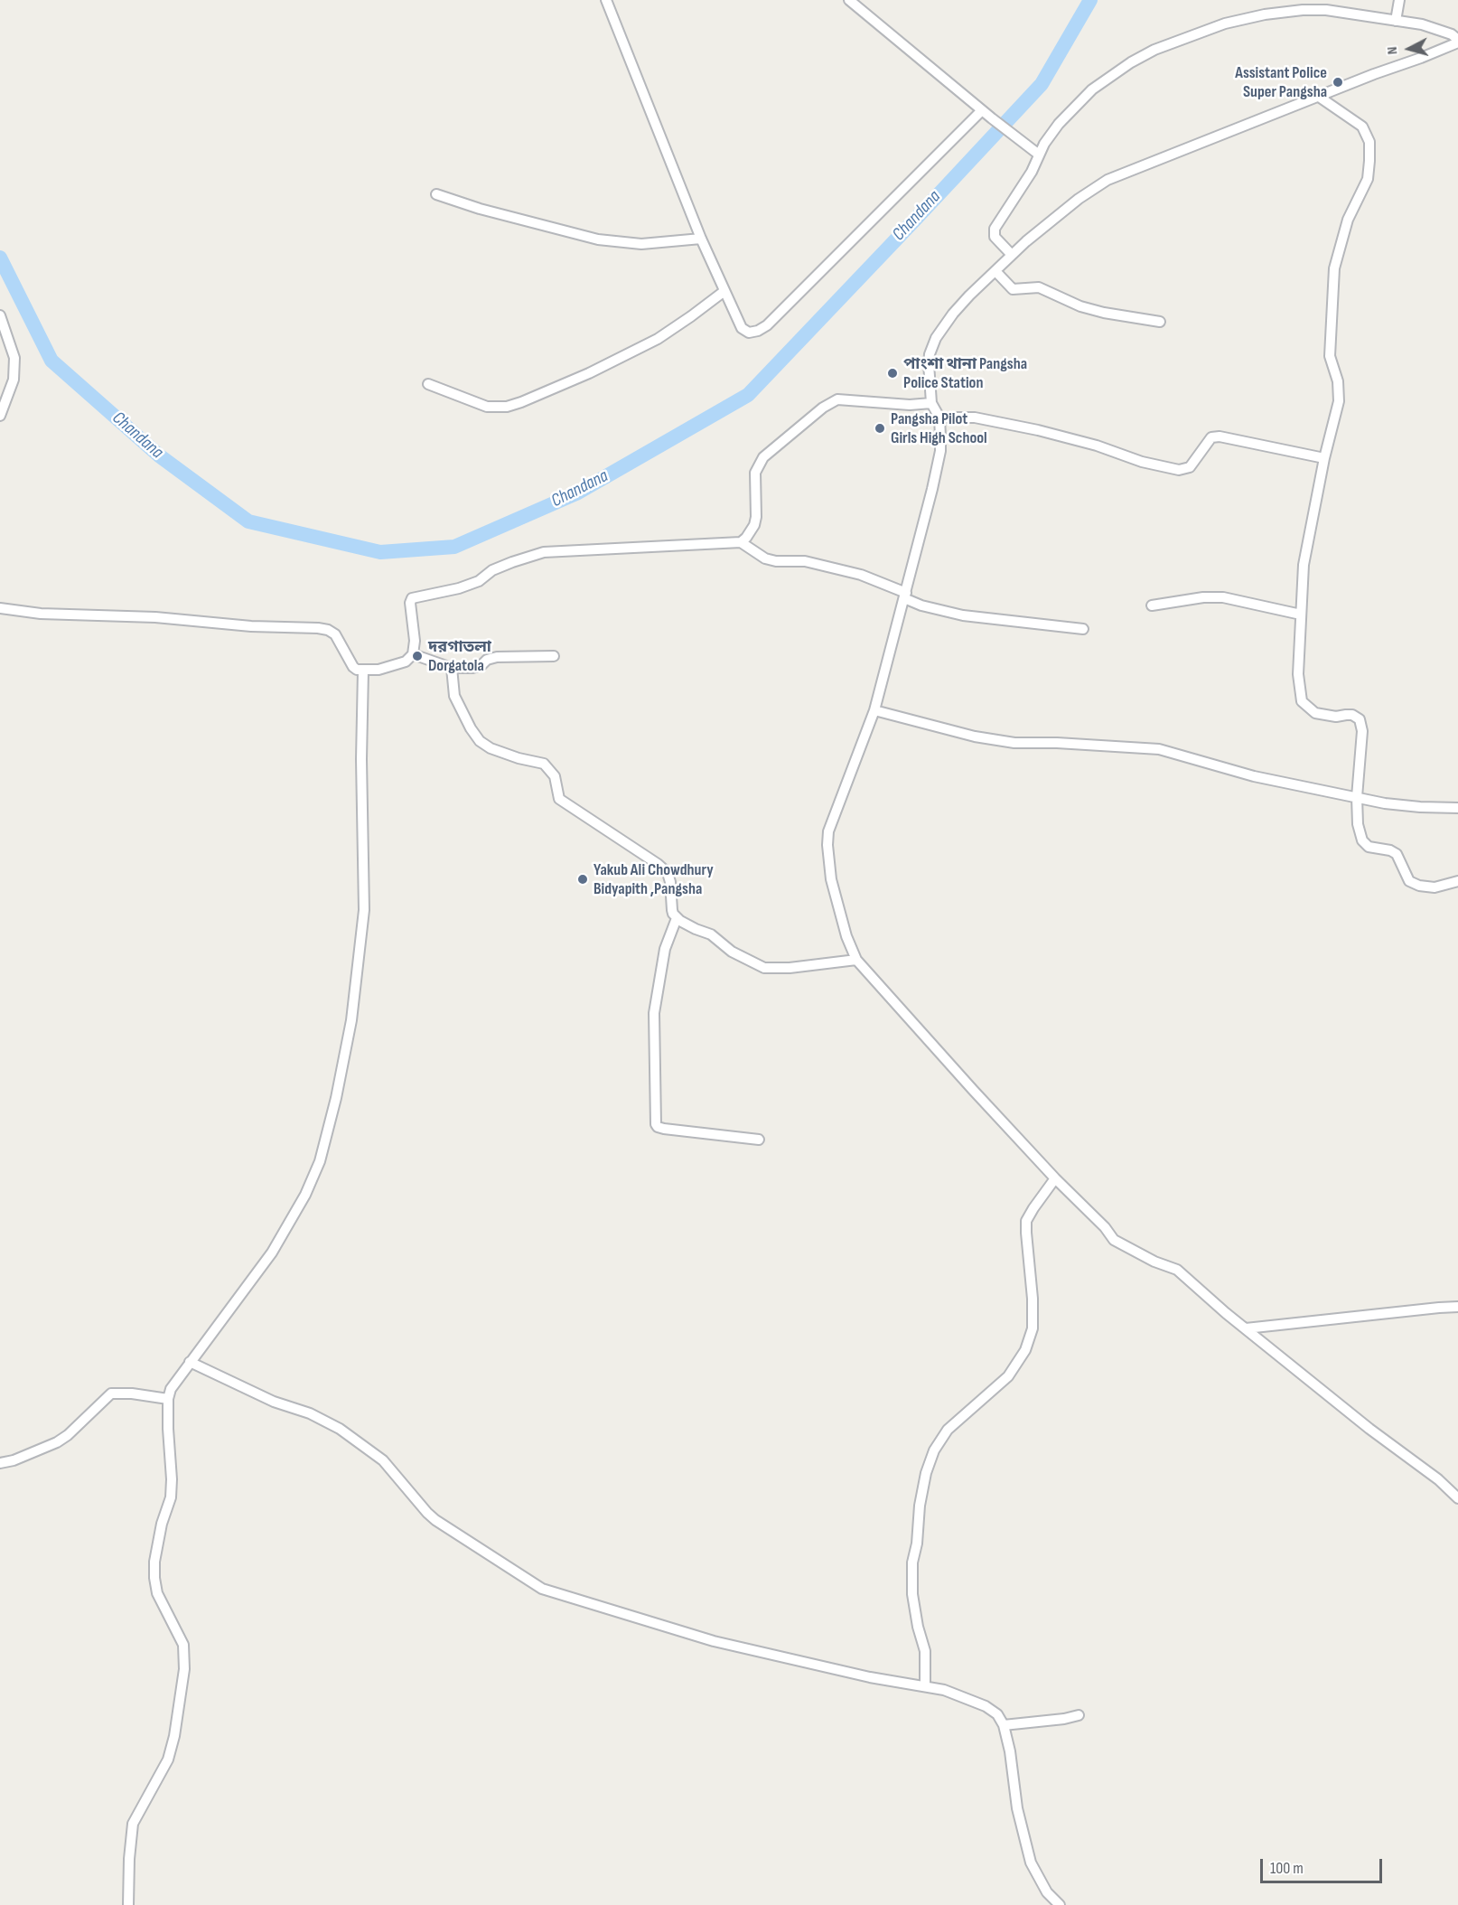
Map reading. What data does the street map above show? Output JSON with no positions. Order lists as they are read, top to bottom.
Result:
{
  "water": ["Chandana"],
  "places": [
    "Assistant Police Super Pangsha",
    "পাংশা থানা Pangsha Police Station",
    "Pangsha Pilot Girls High School",
    "দরগাতলা Dorgatola",
    "Yakub Ali Chowdhury Bidyapith ,Pangsha"
  ],
  "scale_bar": "100 m",
  "north": "left"
}
